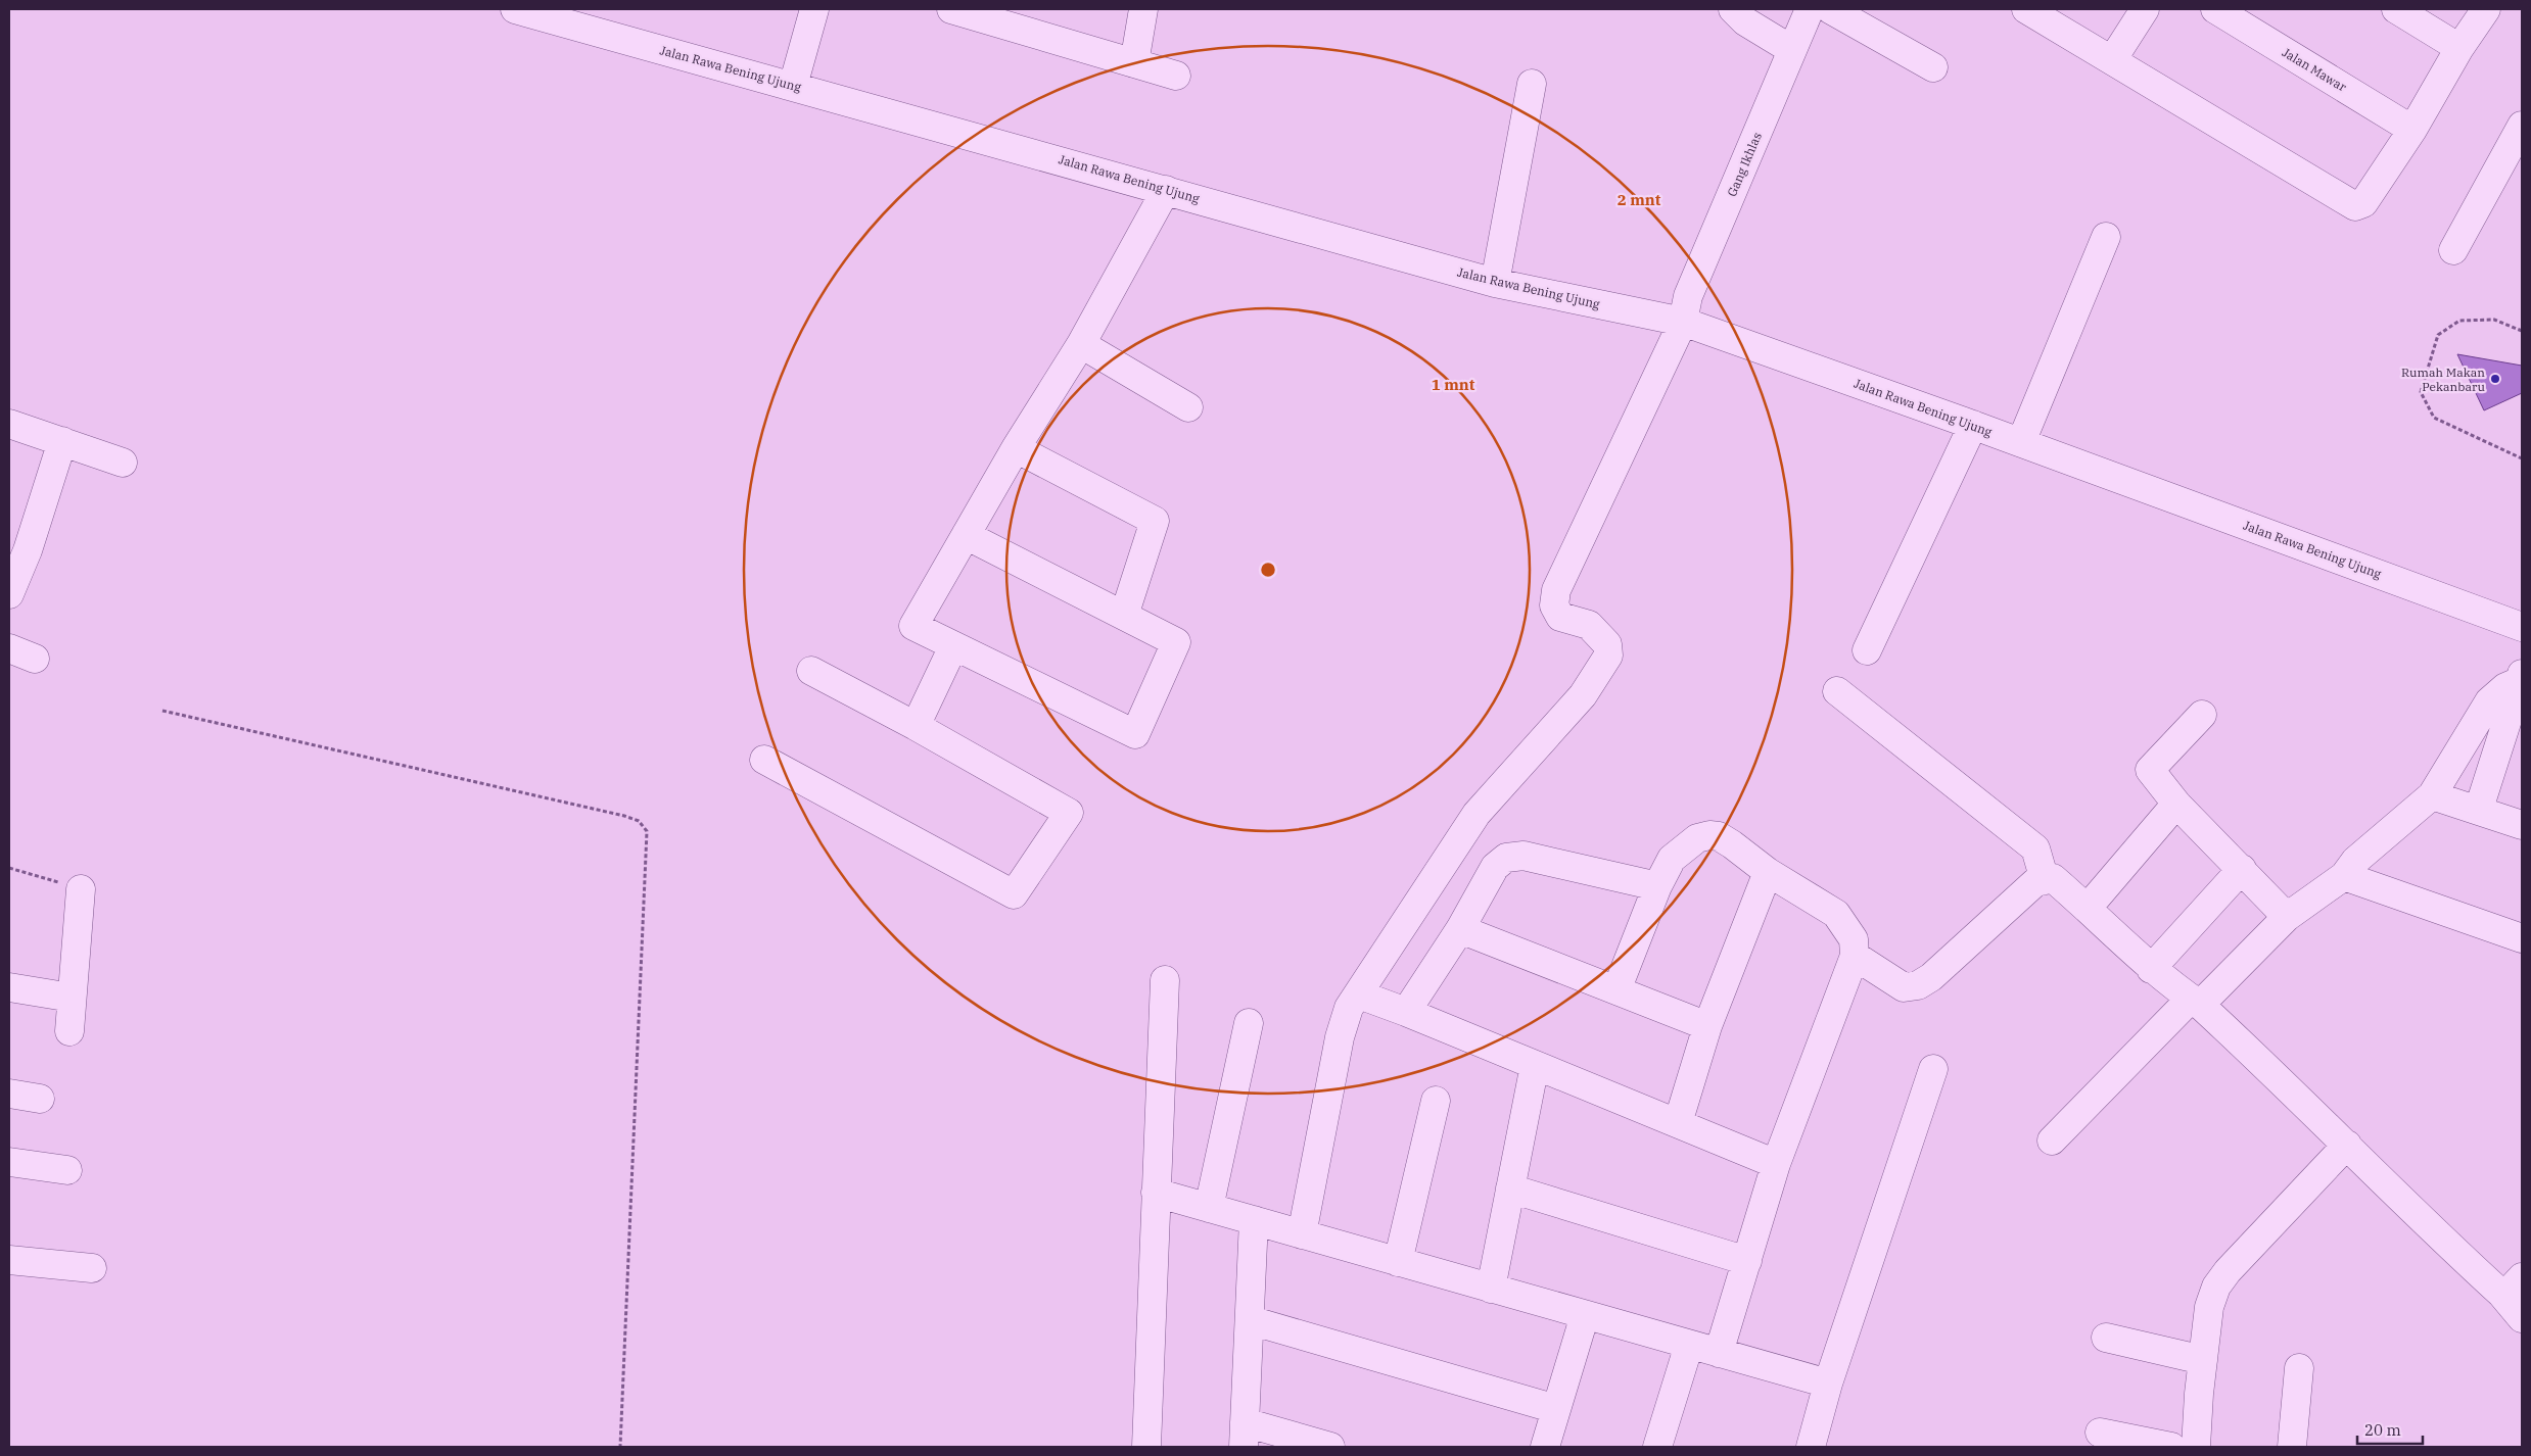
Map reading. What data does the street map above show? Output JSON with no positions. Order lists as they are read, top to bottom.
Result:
{
  "streets": {
    "street": ["Jalan Rawa Bening Ujung", "Jalan Mawar", "Gang Ikhlas"]
  },
  "crossings": [
    ["Jalan Rawa Bening Ujung", "Gang Ikhlas"]
  ],
  "places": ["Rumah Makan Pekanbaru"],
  "scale_bar": "20 m",
  "rings": ["2 mnt", "1 mnt"]
}
